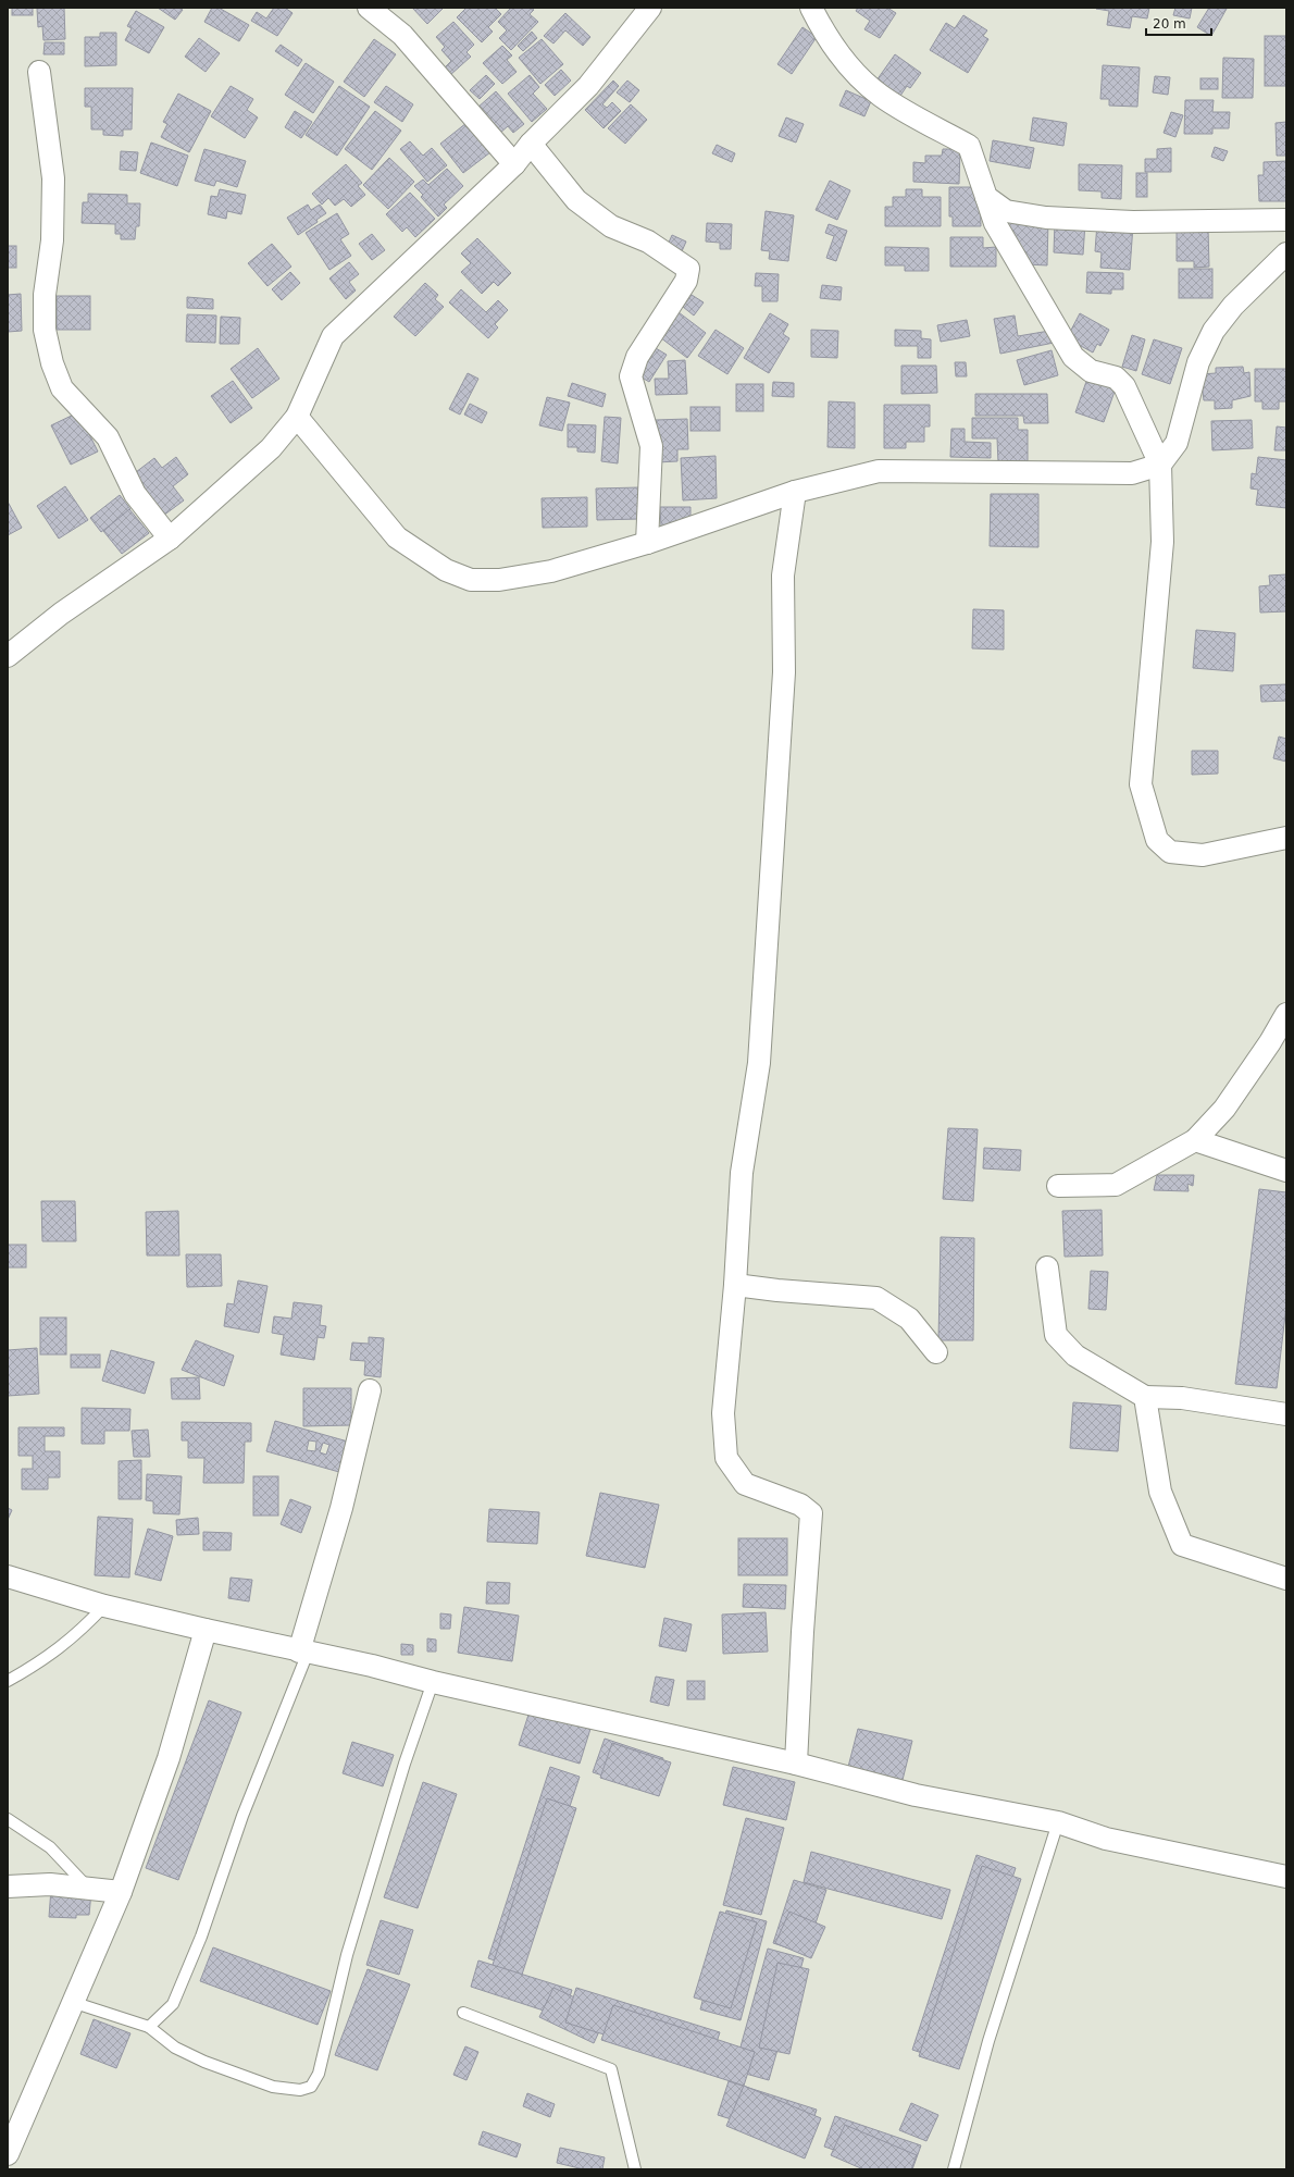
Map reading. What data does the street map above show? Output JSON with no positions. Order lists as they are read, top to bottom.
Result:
{
  "scale_bar": "20 m"
}
